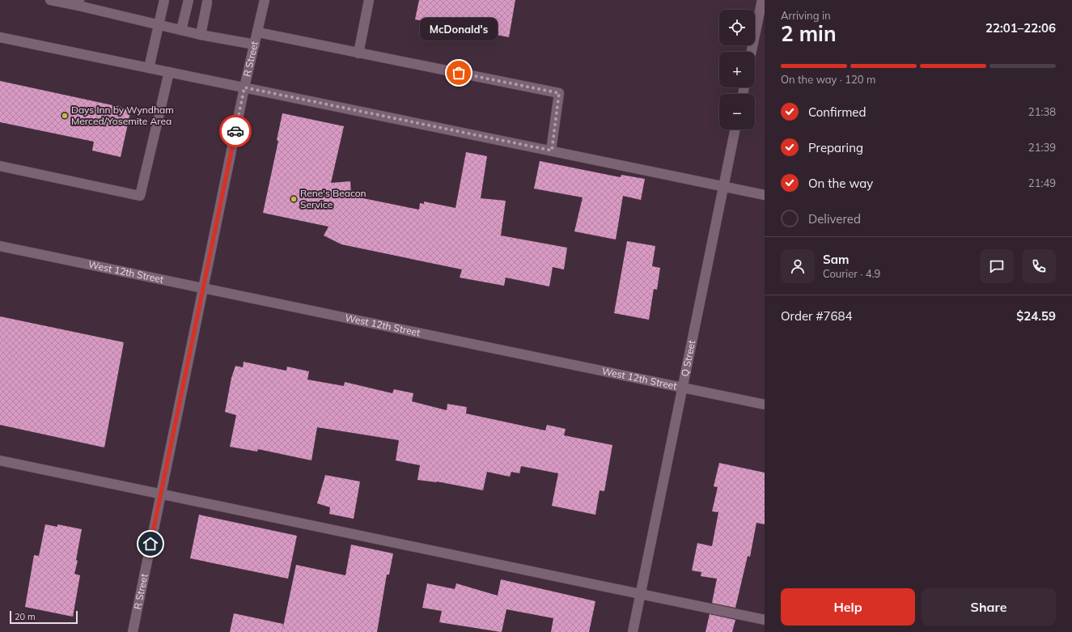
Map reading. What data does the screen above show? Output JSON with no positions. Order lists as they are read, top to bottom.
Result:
{
  "streets": {
    "street": ["R Street", "West 12th Street", "Q Street"]
  },
  "crossings": [
    ["R Street", "West 12th Street"],
    ["West 12th Street", "Q Street"]
  ],
  "places": ["McDonald's", "Days Inn by Wyndham Merced/Yosemite Area", "Rene's Beacon Service"],
  "scale_bar": "20 m",
  "page": {
    "heading": ["2 min", "Arriving in", "22:01–22:06"],
    "panel": [
      "Sam",
      "Courier · 4.9",
      "Order #7684",
      "$24.59"
    ],
    "map_buttons": ["+", "−"],
    "bubble": "McDonald's",
    "bar": "On the way · 120 m",
    "list": [
      ["Confirmed", "21:38"],
      ["Preparing", "21:39"],
      ["On the way", "21:49"],
      "Delivered"
    ],
    "buttons": ["Help", "Share"],
    "scale": "20 m"
  }
}
